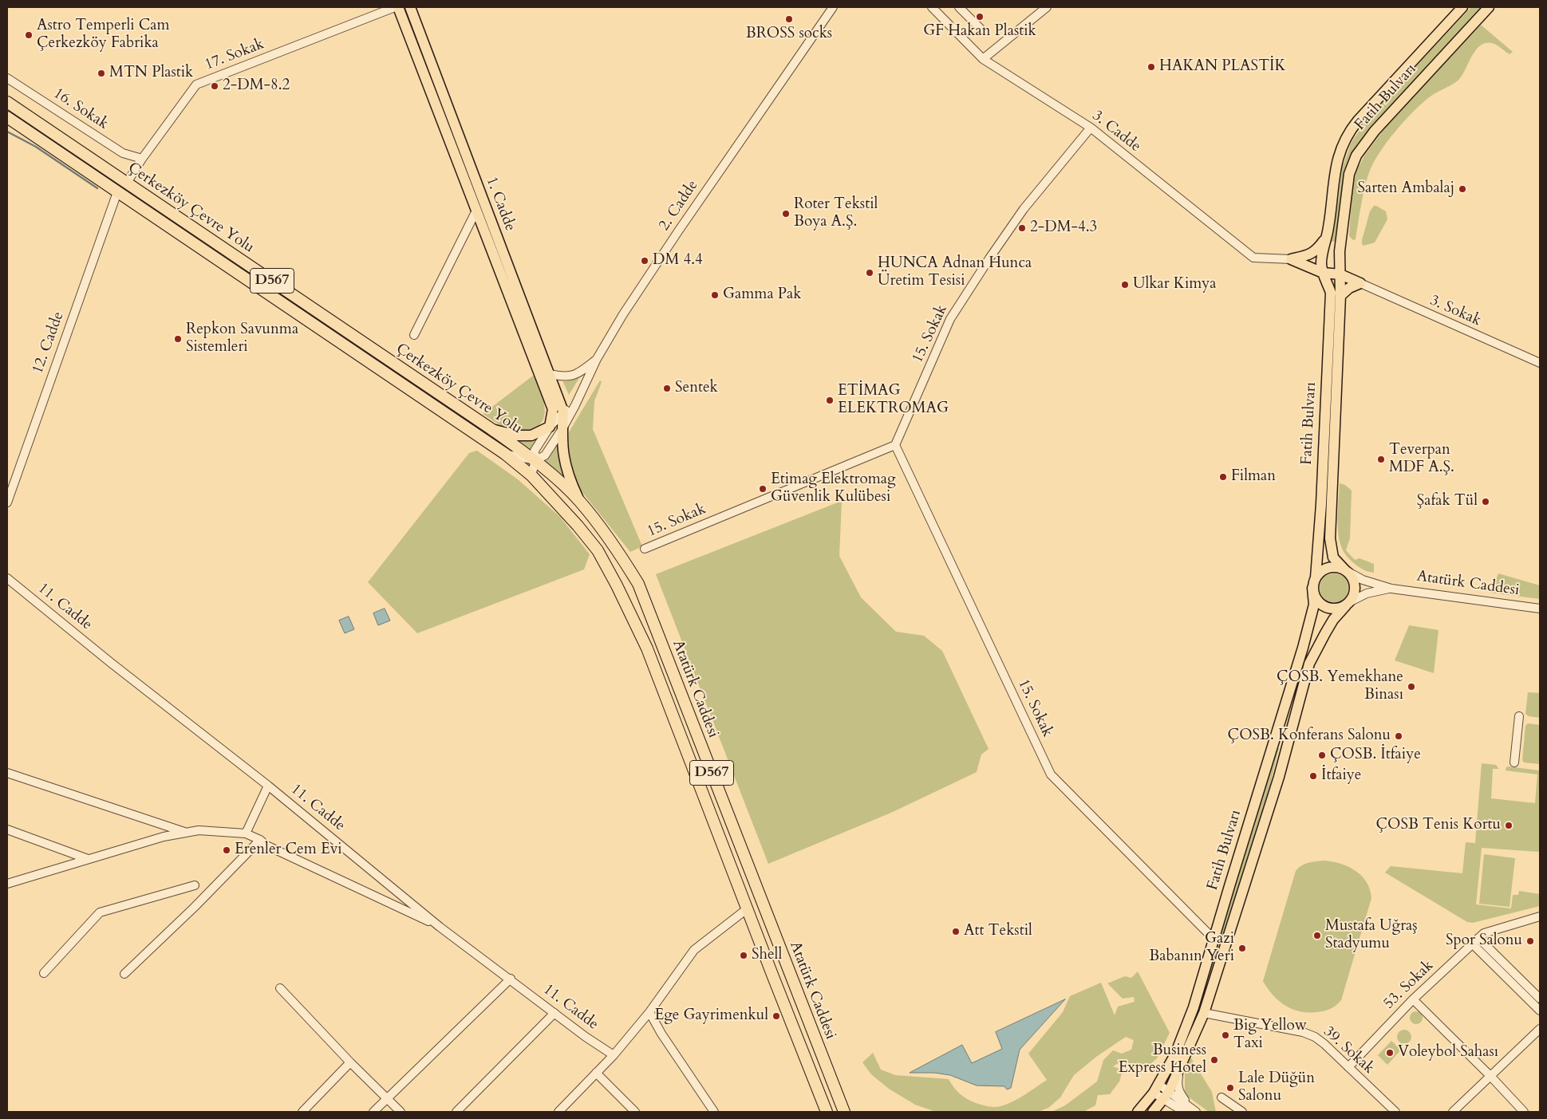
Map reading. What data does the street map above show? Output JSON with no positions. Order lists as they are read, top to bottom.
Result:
{
  "streets": {
    "highway": ["Çerkezköy Çevre Yolu", "D567", "Atatürk Caddesi"],
    "main road": ["Fatih Bulvarı", "1. Cadde"],
    "street": [
      "17. Sokak",
      "16. Sokak",
      "3. Cadde",
      "2. Cadde",
      "3. Sokak",
      "15. Sokak",
      "12. Cadde",
      "11. Cadde",
      "53. Sokak",
      "39. Sokak"
    ]
  },
  "crossings": [
    ["17. Sokak", "16. Sokak"],
    ["17. Sokak", "Çerkezköy Çevre Yolu"],
    ["Fatih Bulvarı", "15. Sokak"],
    ["Fatih Bulvarı", "39. Sokak"],
    ["3. Cadde", "15. Sokak"],
    ["2. Cadde", "Çerkezköy Çevre Yolu"],
    ["2. Cadde", "Atatürk Caddesi"],
    ["Çerkezköy Çevre Yolu", "Atatürk Caddesi"],
    ["D567", "12. Cadde"],
    ["53. Sokak", "39. Sokak"]
  ],
  "places": [
    "GF Hakan Plastik",
    "BROSS socks",
    "Astro Temperli Cam Çerkezköy Fabrika",
    "HAKAN PLASTİK",
    "MTN Plastik",
    "2-DM-8.2",
    "Sarten Ambalaj",
    "Roter Tekstil Boya A.Ş.",
    "2-DM-4.3",
    "DM 4.4",
    "HUNCA Adnan Hunca Üretim Tesisi",
    "Ulkar Kimya",
    "Gamma Pak",
    "Repkon Savunma Sistemleri",
    "Sentek",
    "ETİMAG ELEKTROMAG",
    "Teverpan MDF A.Ş.",
    "Filman",
    "Etimag Elektromag Güvenlik Kulübesi",
    "Şafak Tül",
    "ÇOSB. Yemekhane Binası",
    "ÇOSB. Konferans Salonu",
    "ÇOSB. İtfaiye",
    "İtfaiye",
    "ÇOSB Tenis Kortu",
    "Erenler Cem Evi",
    "Att Tekstil",
    "Mustafa Uğraş Stadyumu",
    "Spor Salonu",
    "Gazi Babanın Yeri",
    "Shell",
    "Ege Gayrimenkul",
    "Big Yellow Taxi",
    "Voleybol Sahası",
    "Business Express Hotel",
    "Lale Düğün Salonu"
  ]
}
